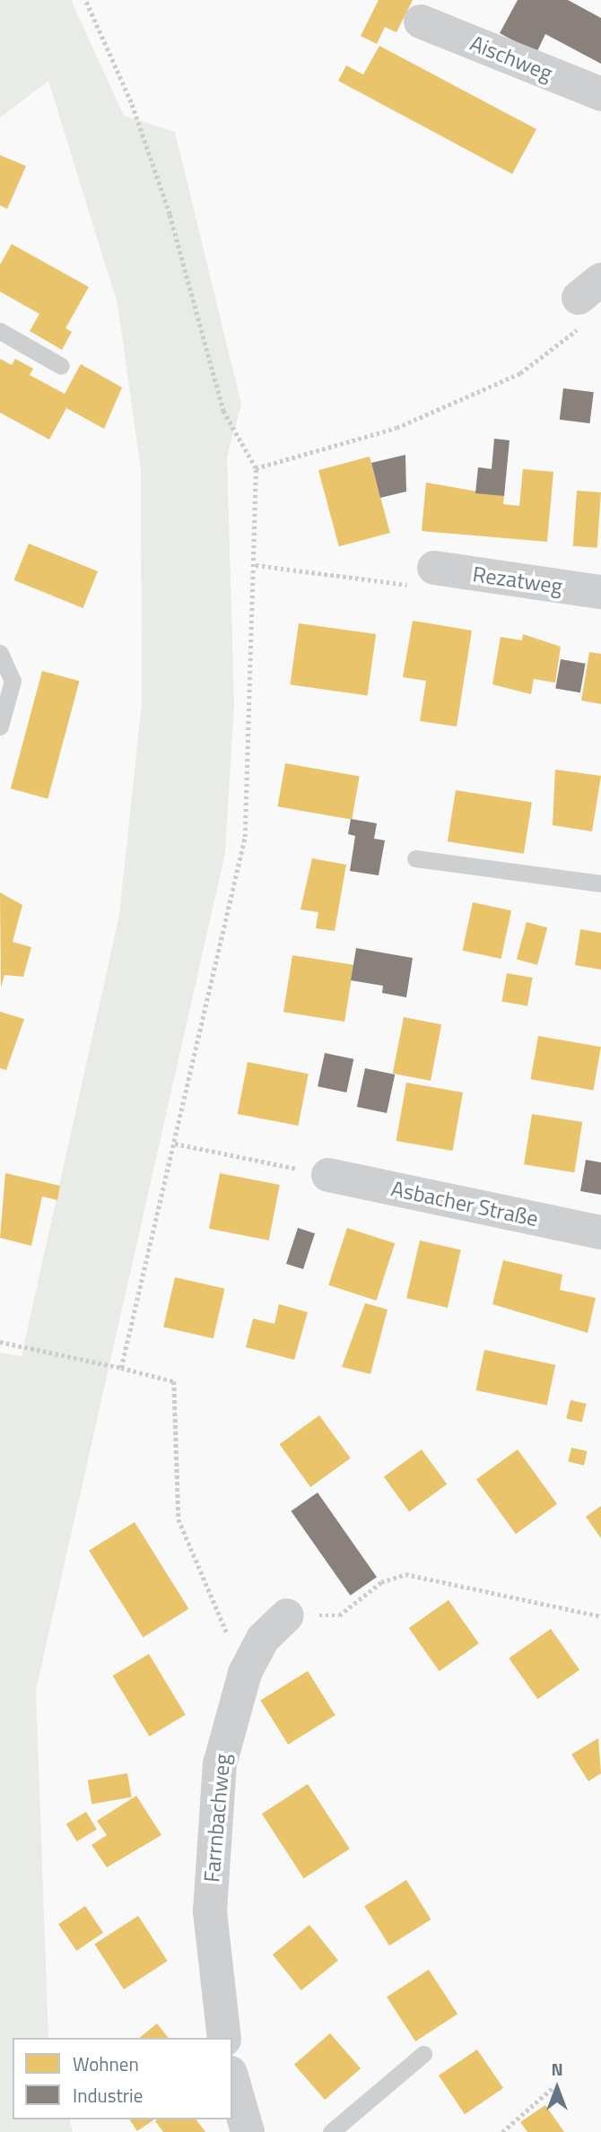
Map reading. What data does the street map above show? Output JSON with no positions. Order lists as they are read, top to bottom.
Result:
{
  "streets": {
    "street": [
      "Aischweg",
      "Rezatweg",
      "Asbacher Straße",
      "Farrnbachweg"
    ]
  },
  "legend": ["Wohnen", "Industrie"],
  "north": "top"
}
